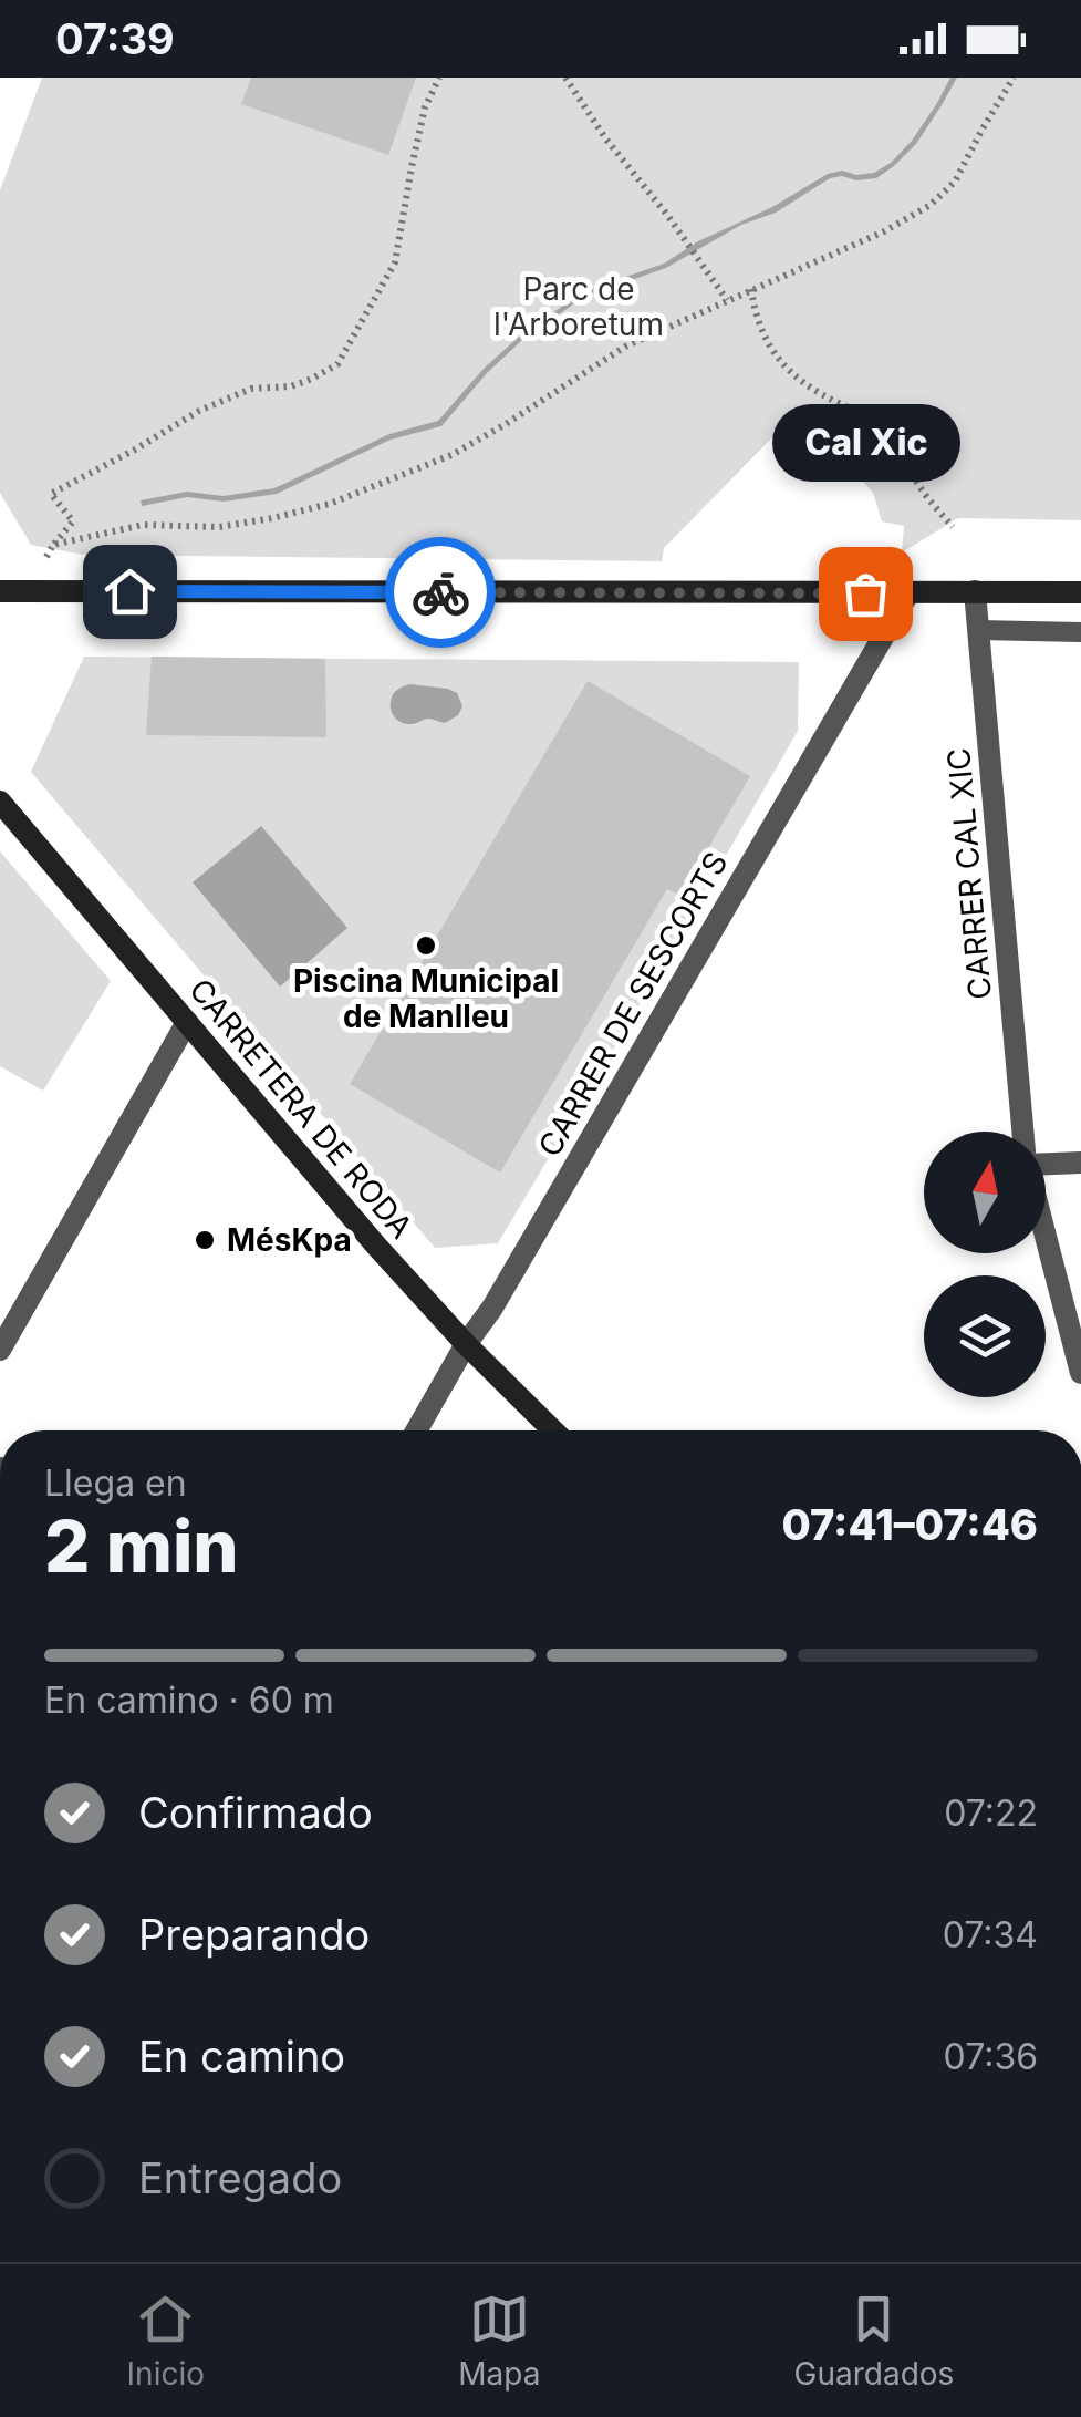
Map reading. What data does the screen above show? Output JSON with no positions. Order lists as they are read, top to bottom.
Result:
{
  "streets": {
    "street": ["CARRER CAL XIC", "CARRER DE SESCORTS", "CARRETERA DE RODA"]
  },
  "crossings": [
    ["CARRER DE SESCORTS", "CARRETERA DE RODA"]
  ],
  "parks": ["Parc de l'Arboretum"],
  "places": ["Cal Xic", "Piscina Municipal de Manlleu", "MésKpa"],
  "north": "top",
  "page": {
    "status": "07:39",
    "bubble": "Cal Xic",
    "heading": ["2 min", "Llega en", "07:41–07:46"],
    "bar": "En camino · 60 m",
    "list": [
      ["Confirmado", "07:22"],
      ["Preparando", "07:34"],
      ["En camino", "07:36"],
      "Entregado"
    ],
    "tabs": ["Inicio", "Mapa", "Guardados"]
  }
}
